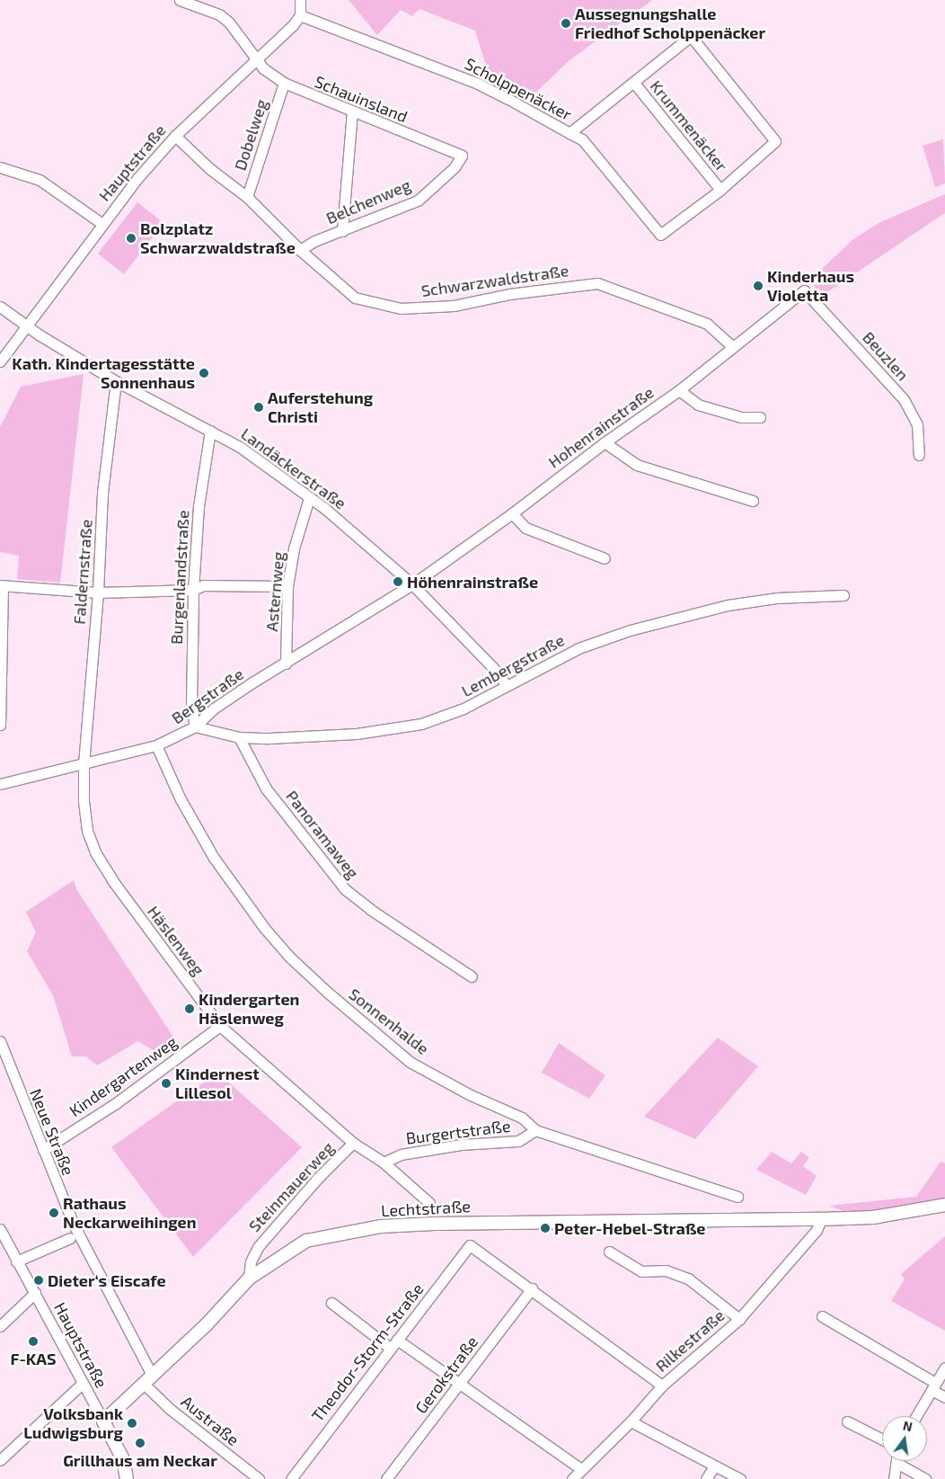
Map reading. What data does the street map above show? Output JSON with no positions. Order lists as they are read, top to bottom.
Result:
{
  "streets": {
    "street": [
      "Scholppenäcker",
      "Schauinsland",
      "Krummenäcker",
      "Dobelweg",
      "Hauptstraße",
      "Belchenweg",
      "Schwarzwaldstraße",
      "Beuzlen",
      "Hohenrainstraße",
      "Landäckerstraße",
      "Faldernstraße",
      "Burgenlandstraße",
      "Asternweg",
      "Lembergstraße",
      "Bergstraße",
      "Panoramaweg",
      "Häslenweg",
      "Sonnenhalde",
      "Kindergartenweg",
      "Neue Straße",
      "Burgertstraße",
      "Steinmauerweg",
      "Lechtstraße",
      "Rilkestraße",
      "Theodor-Storm-Straße",
      "Gerokstraße",
      "Austraße"
    ]
  },
  "crossings": [
    ["Scholppenäcker", "Krummenäcker"],
    ["Scholppenäcker", "Hauptstraße"],
    ["Schauinsland", "Dobelweg"],
    ["Schauinsland", "Hauptstraße"],
    ["Schauinsland", "Belchenweg"],
    ["Dobelweg", "Schwarzwaldstraße"],
    ["Hauptstraße", "Schwarzwaldstraße"],
    ["Hauptstraße", "Landäckerstraße"],
    ["Hauptstraße", "Lechtstraße"],
    ["Belchenweg", "Schwarzwaldstraße"],
    ["Schwarzwaldstraße", "Hohenrainstraße"],
    ["Beuzlen", "Hohenrainstraße"],
    ["Hohenrainstraße", "Landäckerstraße"],
    ["Hohenrainstraße", "Bergstraße"],
    ["Landäckerstraße", "Faldernstraße"],
    ["Landäckerstraße", "Burgenlandstraße"],
    ["Landäckerstraße", "Asternweg"],
    ["Landäckerstraße", "Lembergstraße"],
    ["Landäckerstraße", "Bergstraße"],
    ["Faldernstraße", "Bergstraße"],
    ["Faldernstraße", "Häslenweg"],
    ["Burgenlandstraße", "Lembergstraße"],
    ["Burgenlandstraße", "Bergstraße"],
    ["Asternweg", "Bergstraße"],
    ["Lembergstraße", "Bergstraße"],
    ["Lembergstraße", "Panoramaweg"],
    ["Bergstraße", "Häslenweg"],
    ["Bergstraße", "Sonnenhalde"],
    ["Häslenweg", "Kindergartenweg"],
    ["Häslenweg", "Burgertstraße"],
    ["Häslenweg", "Steinmauerweg"],
    ["Sonnenhalde", "Burgertstraße"],
    ["Kindergartenweg", "Neue Straße"],
    ["Neue Straße", "Lechtstraße"],
    ["Neue Straße", "Austraße"],
    ["Steinmauerweg", "Lechtstraße"],
    ["Lechtstraße", "Rilkestraße"],
    ["Lechtstraße", "Austraße"],
    ["Theodor-Storm-Straße", "Gerokstraße"]
  ],
  "places": [
    "Aussegnungshalle Friedhof Scholppenäcker",
    "Bolzplatz Schwarzwaldstraße",
    "Kinderhaus Violetta",
    "Kath. Kindertagesstätte Sonnenhaus",
    "Auferstehung Christi",
    "Höhenrainstraße",
    "Kindergarten Häslenweg",
    "Kindernest Lillesol",
    "Rathaus Neckarweihingen",
    "Peter-Hebel-Straße",
    "Dieter‘s Eiscafe",
    "F-KAS",
    "Volksbank Ludwigsburg",
    "Grillhaus am Neckar"
  ],
  "north": "top"
}
